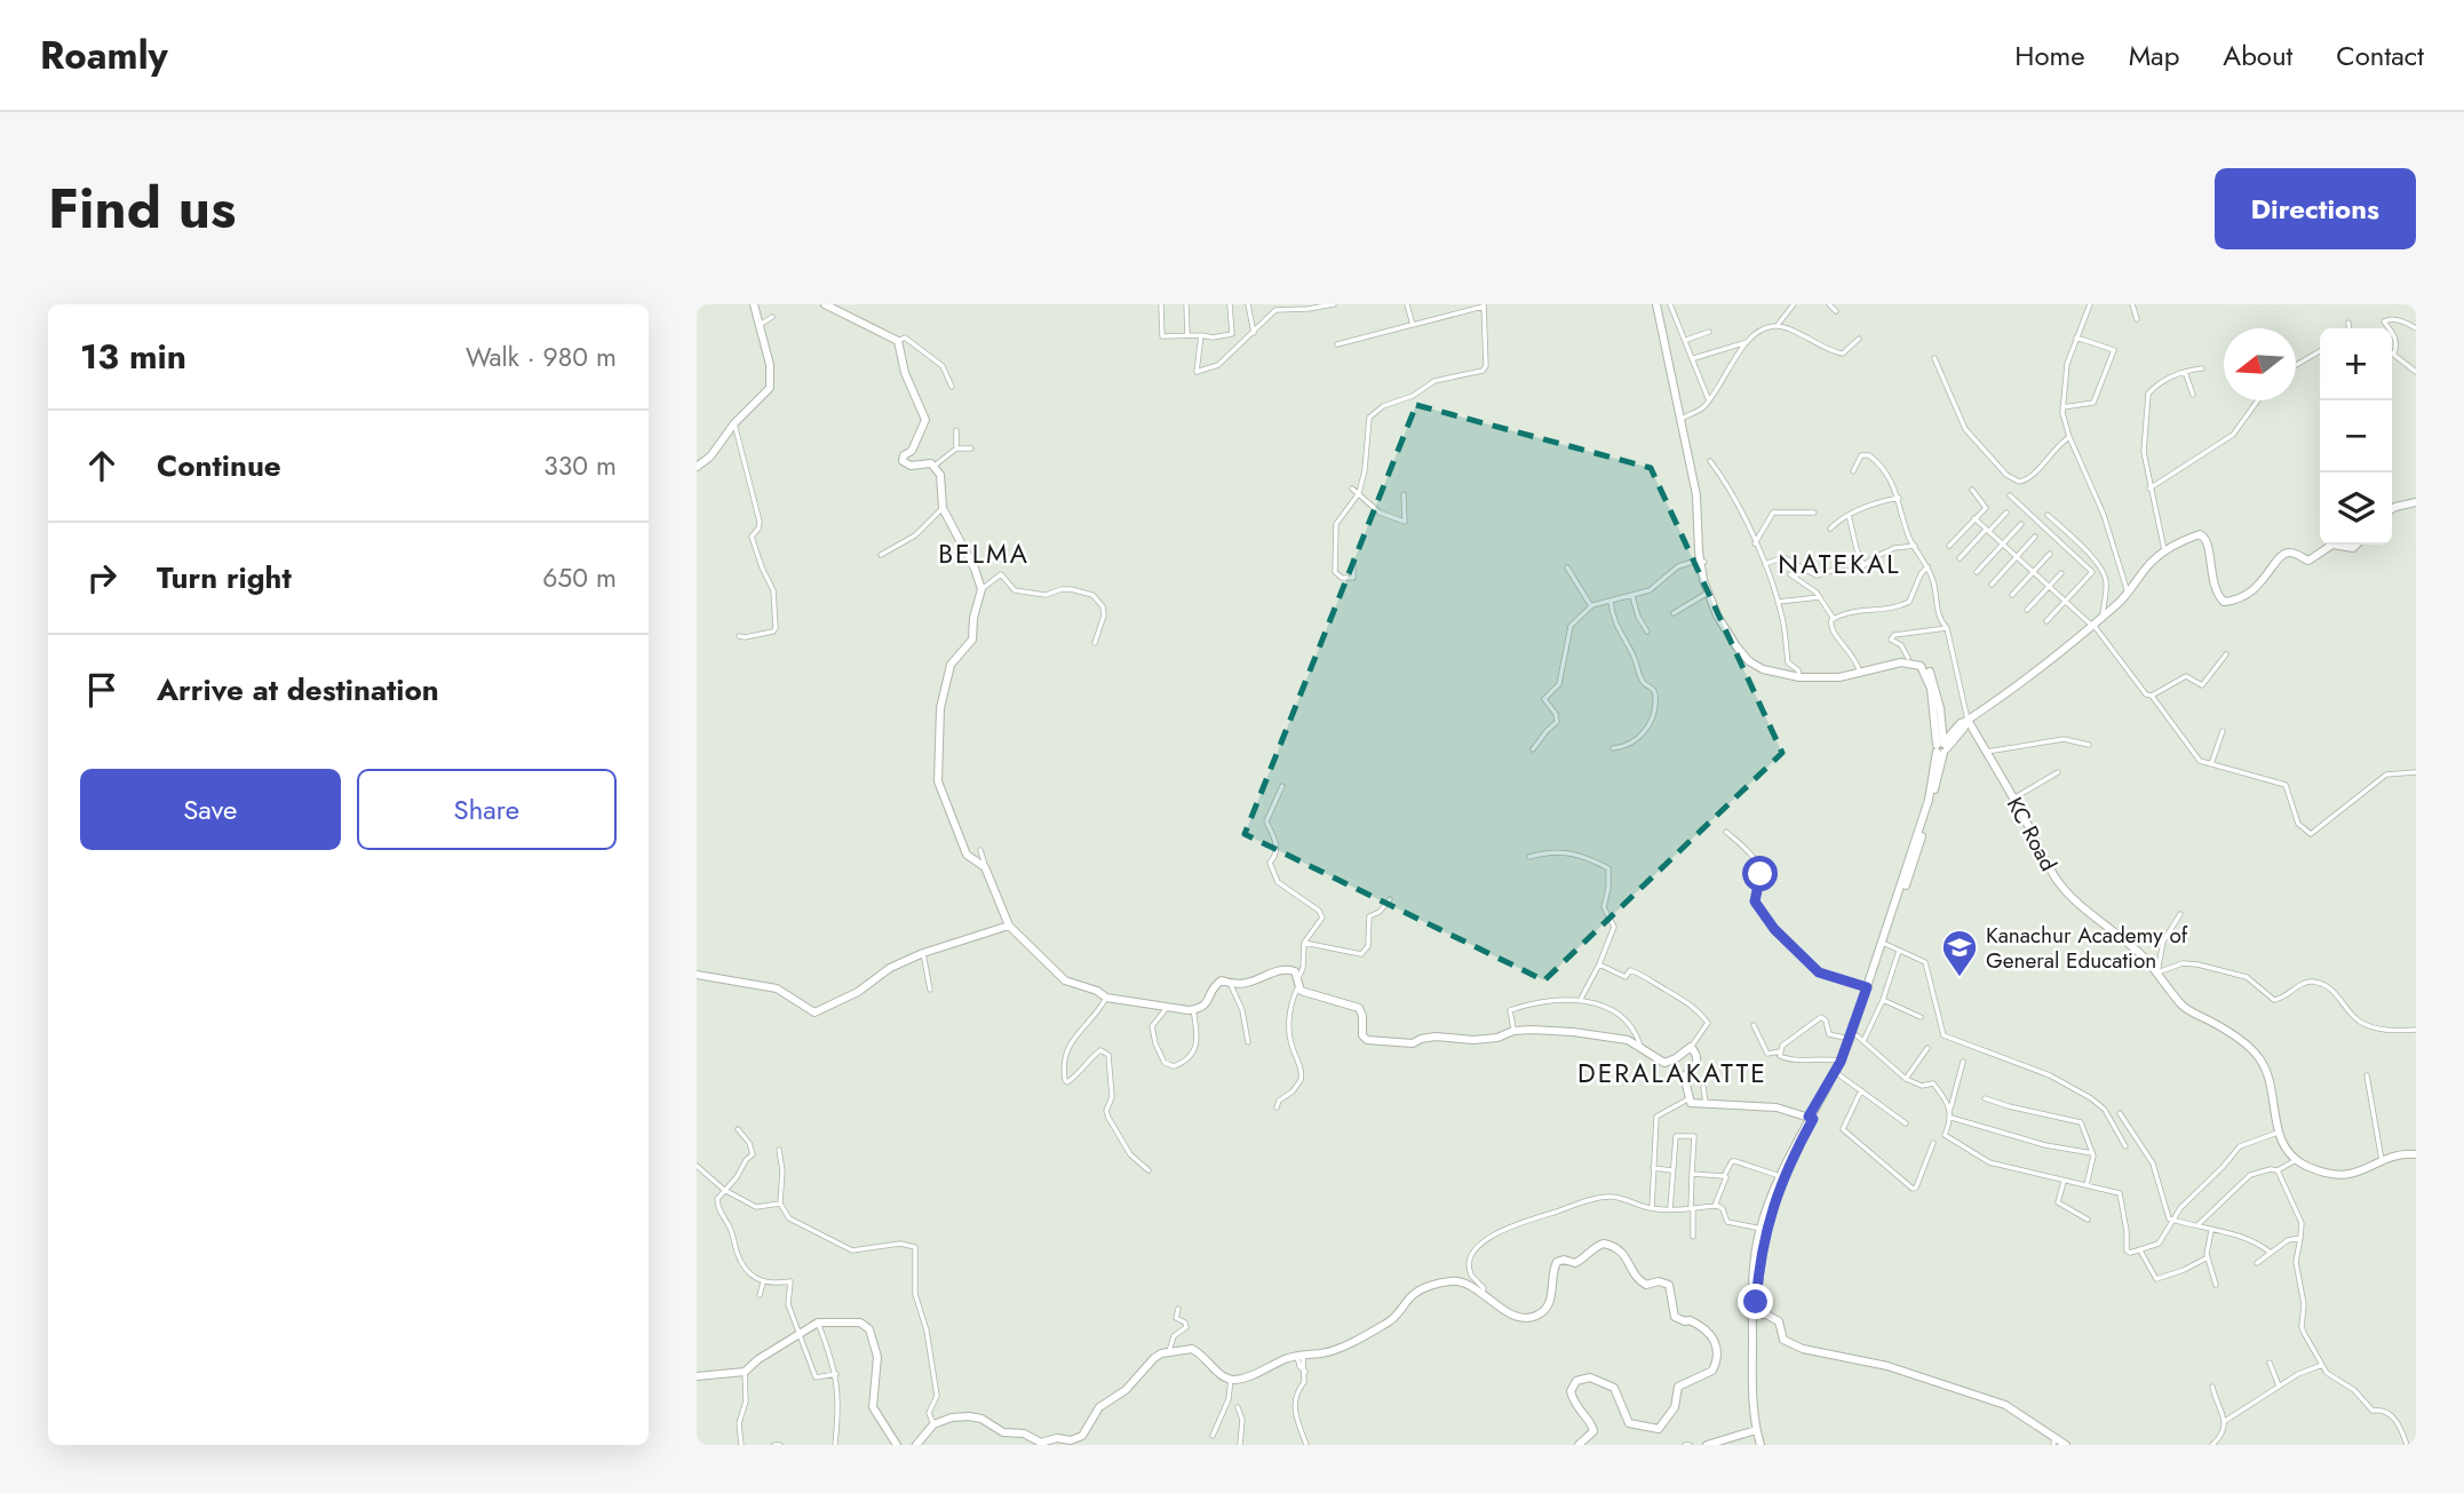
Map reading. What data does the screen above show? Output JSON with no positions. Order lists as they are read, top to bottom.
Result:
{
  "streets": {
    "main road": ["KC Road"]
  },
  "districts": ["BELMA", "NATEKAL", "DERALAKATTE"],
  "places": {
    "school or university": ["Kanachur Academy of General Education"]
  },
  "north": "left",
  "page": {
    "header": "Roamly",
    "nav": [
      "Home",
      "Map",
      "About",
      "Contact"
    ],
    "title": "Find us",
    "buttons": [
      "Directions",
      ["Save", "Share"]
    ],
    "heading": ["13 min", "Walk · 980 m"],
    "map_buttons": ["+", "−"],
    "list": [
      ["Continue", "330 m"],
      ["Turn right", "650 m"],
      "Arrive at destination"
    ]
  }
}
